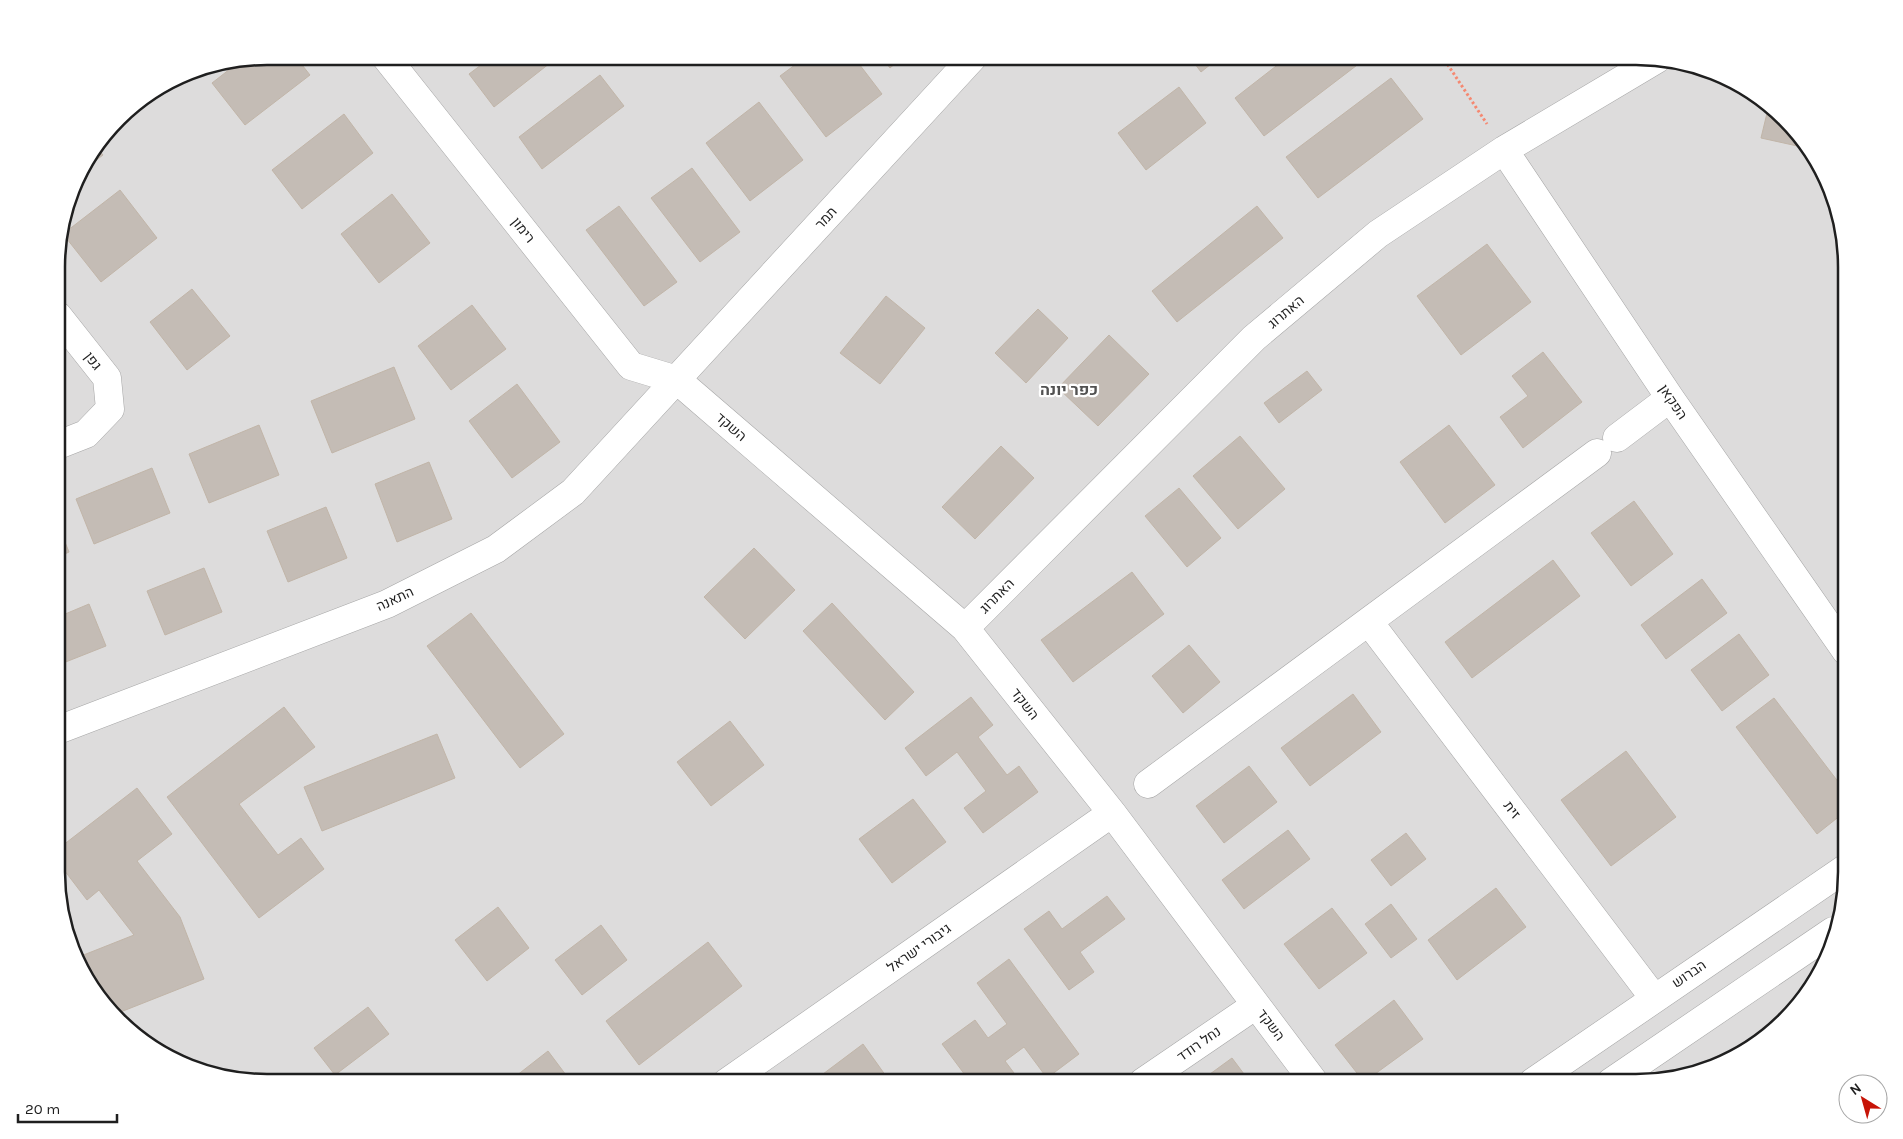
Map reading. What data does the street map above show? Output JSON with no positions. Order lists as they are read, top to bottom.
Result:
{
  "streets": {
    "street": [
      "תמר",
      "רימון",
      "האתרוג",
      "גפן",
      "הפקאן",
      "השקד",
      "התאנה",
      "זית",
      "גיבורי ישראל",
      "הברוש",
      "נחל רודד"
    ]
  },
  "crossings": [
    ["תמר", "רימון"],
    ["תמר", "השקד"],
    ["תמר", "התאנה"],
    ["רימון", "השקד"],
    ["רימון", "התאנה"],
    ["האתרוג", "הפקאן"],
    ["האתרוג", "השקד"],
    ["השקד", "התאנה"],
    ["השקד", "גיבורי ישראל"],
    ["השקד", "נחל רודד"],
    ["זית", "הברוש"]
  ],
  "districts": ["כפר יונה"],
  "scale_bar": "20 m",
  "north": "top left"
}
